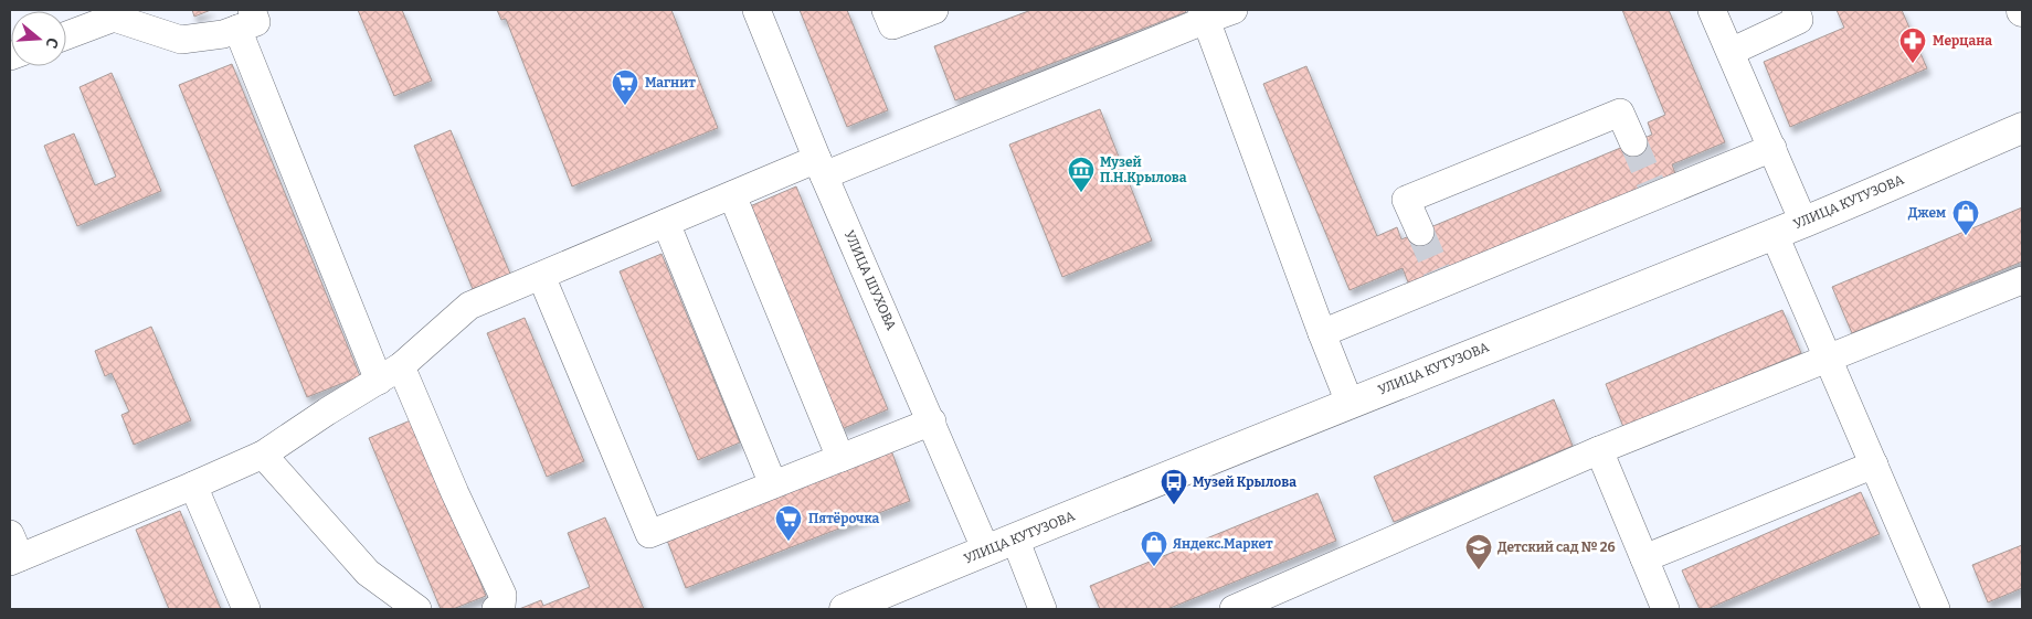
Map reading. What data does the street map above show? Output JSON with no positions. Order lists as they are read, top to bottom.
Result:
{
  "streets": {
    "main road": ["УЛИЦА КУТУЗОВА"],
    "street": ["УЛИЦА ШУХОВА"]
  },
  "crossings": [
    ["УЛИЦА КУТУЗОВА", "УЛИЦА ШУХОВА"]
  ],
  "places": {
    "pharmacy": ["Мерцана"],
    "supermarket": ["Магнит", "Пятёрочка"],
    "museum": ["Музей П.Н.Крылова"],
    "shop": ["Джем", "Яндекс.Маркет"],
    "bus stop": ["Музей Крылова"],
    "school or university": ["Детский сад № 26"]
  },
  "north": "right"
}
